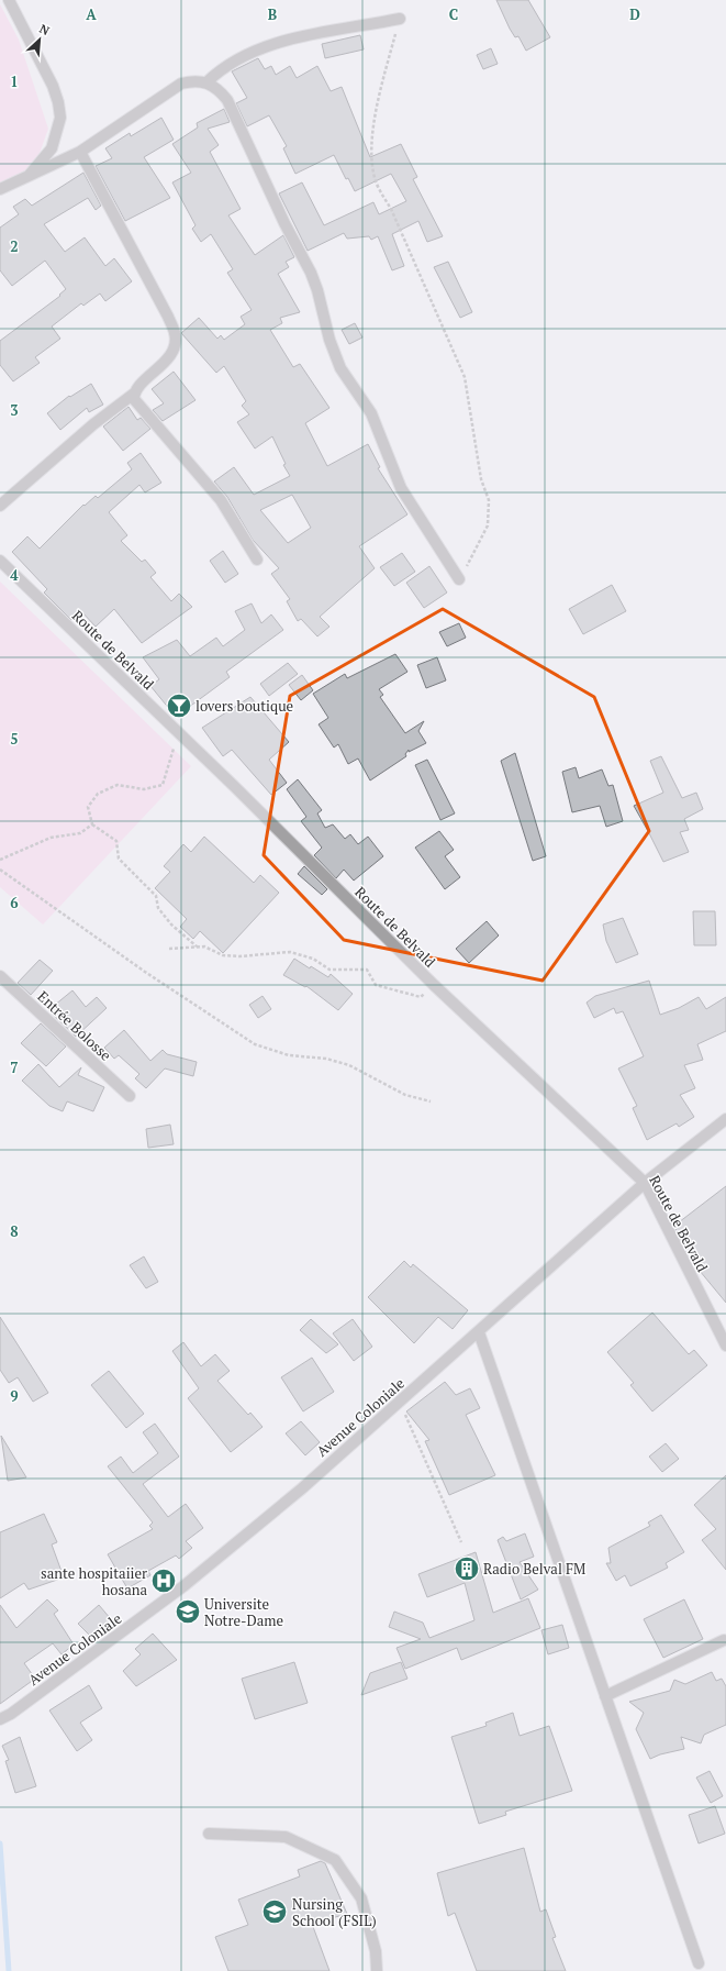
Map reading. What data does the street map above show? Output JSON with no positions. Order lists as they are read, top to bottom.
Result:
{
  "streets": {
    "street": ["Route de Belvald", "Entrée Bolosse", "Avenue Coloniale"]
  },
  "crossings": [
    ["Route de Belvald", "Avenue Coloniale"]
  ],
  "places": {
    "bar": ["lovers boutique"],
    "building": ["Radio Belval FM"],
    "hospital": ["sante hospitaiier hosana"],
    "school or university": ["Universite Notre-Dame", "Nursing School (FSIL)"]
  },
  "north": "top right",
  "grid": {
    "columns": [
      "A",
      "B",
      "C",
      "D"
    ],
    "rows": [
      "1",
      "2",
      "3",
      "4",
      "5",
      "6",
      "7",
      "8",
      "9"
    ]
  }
}
